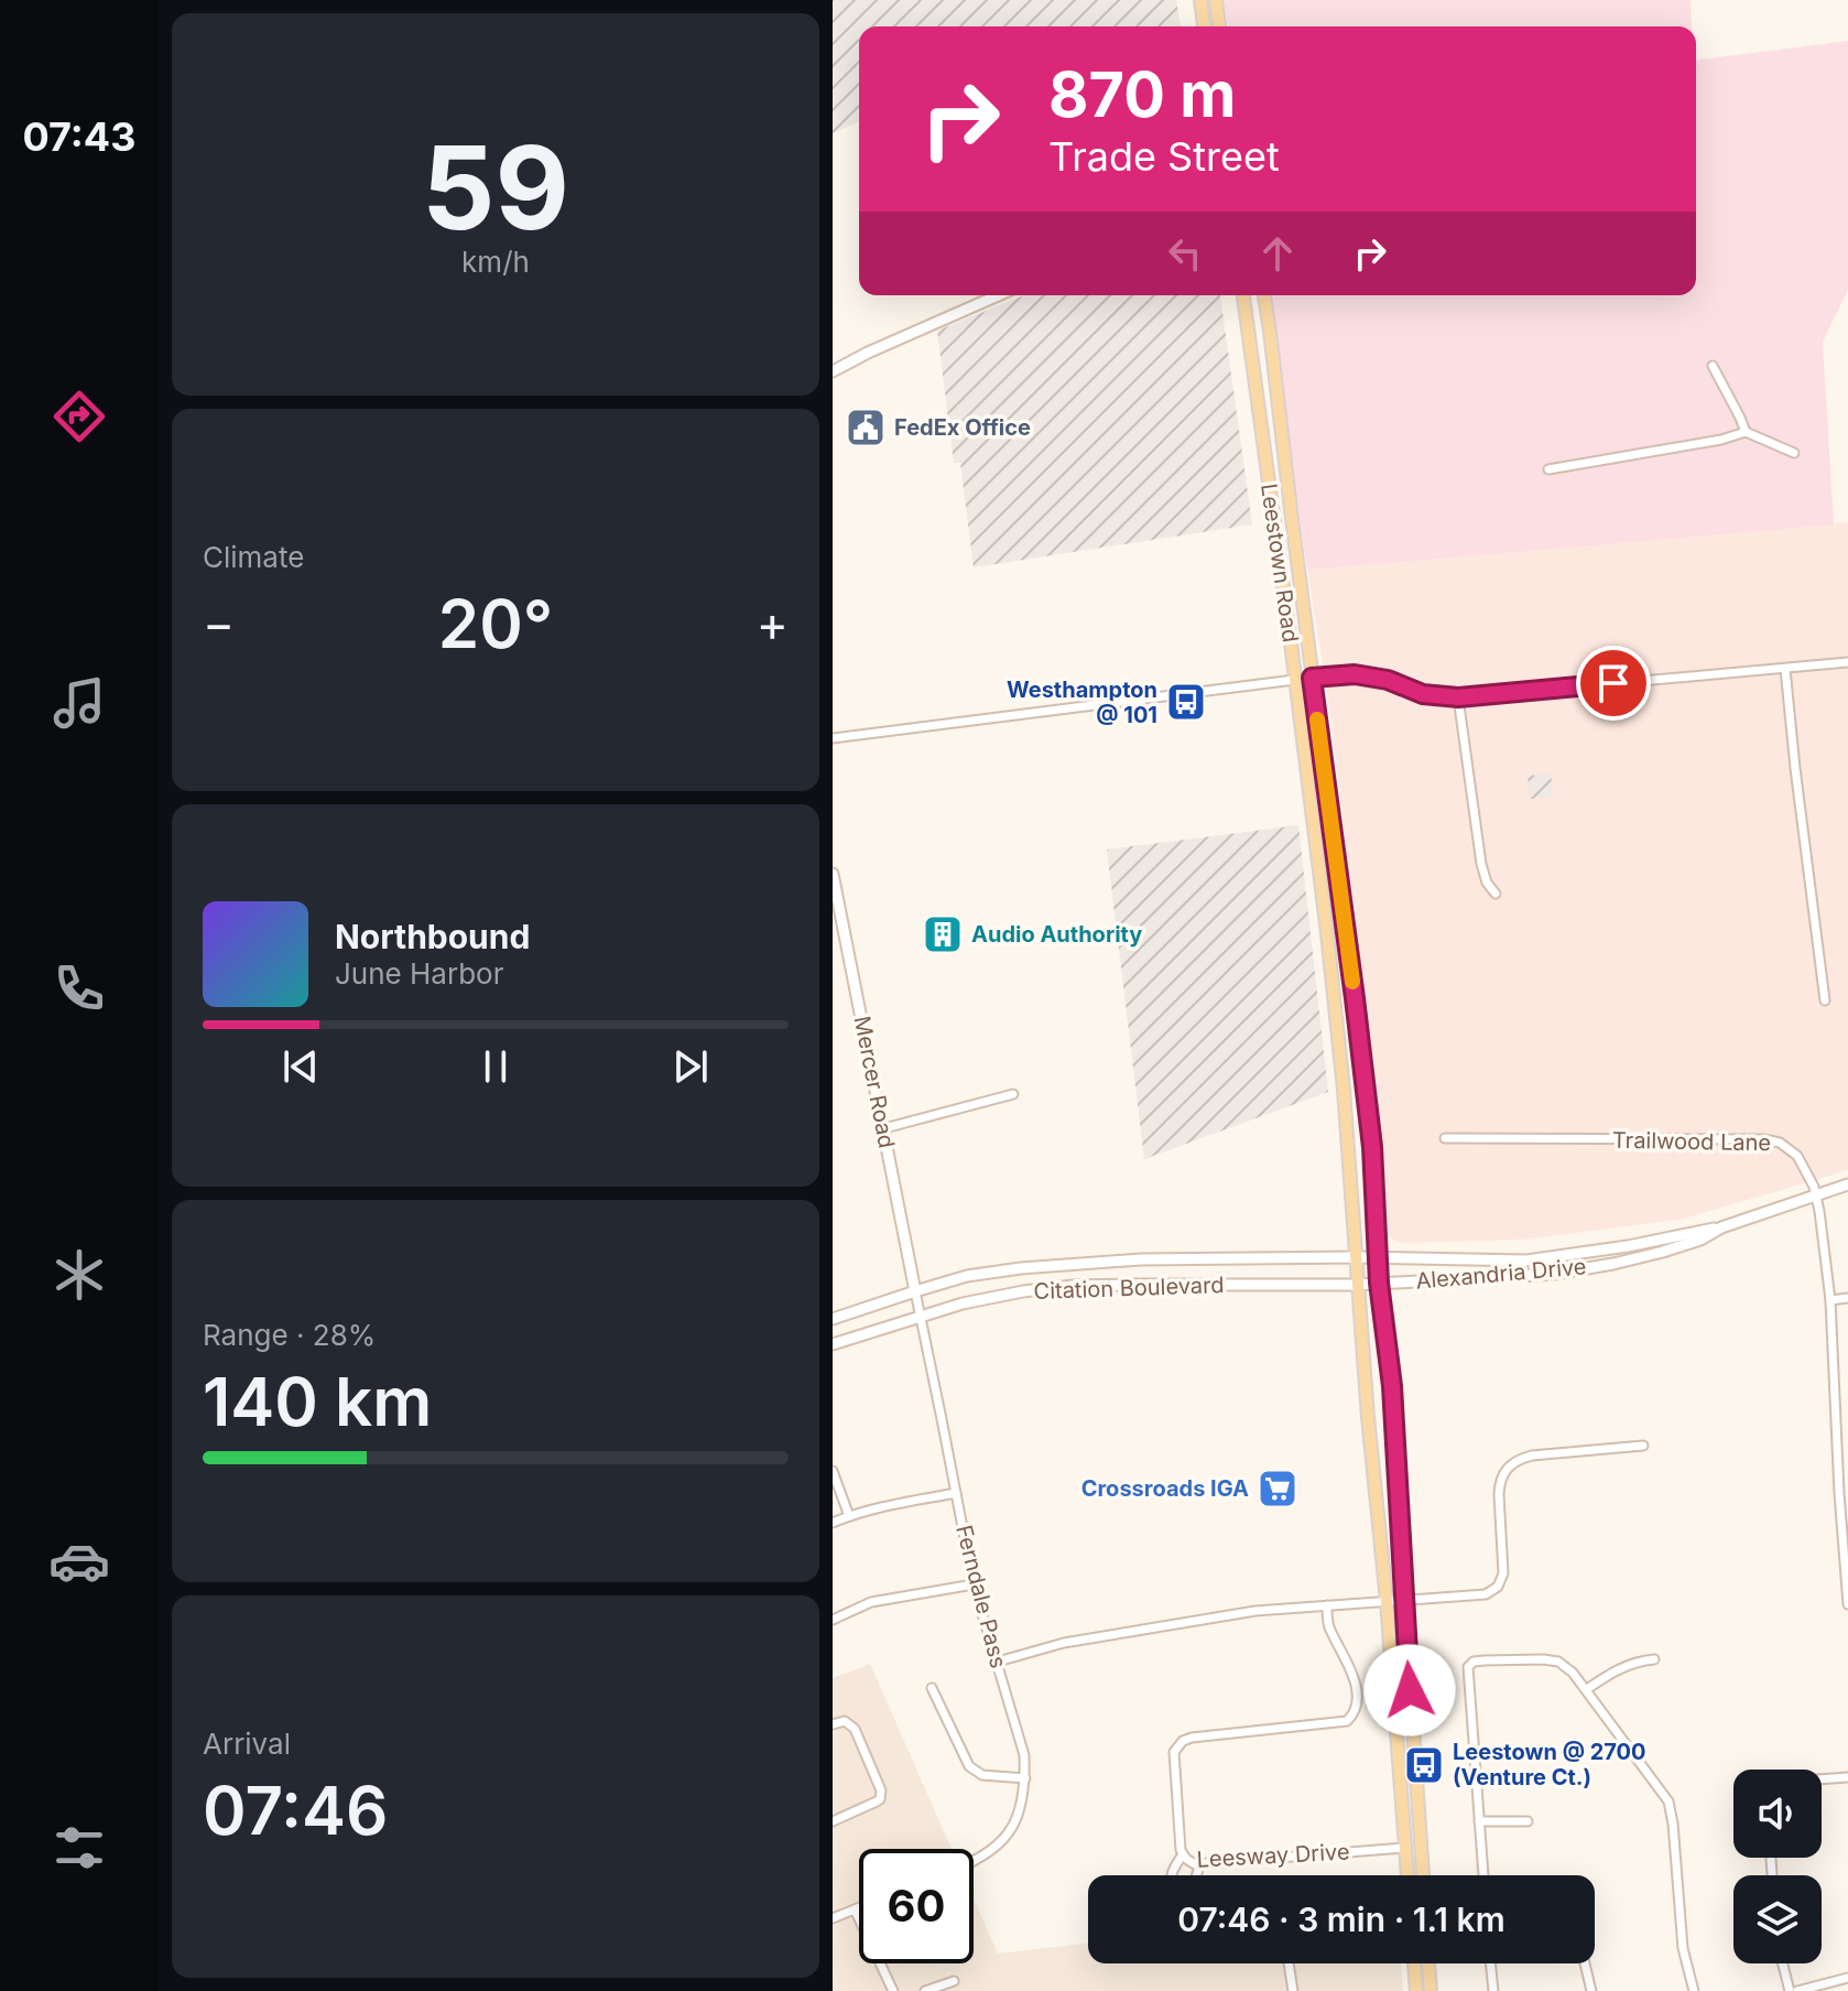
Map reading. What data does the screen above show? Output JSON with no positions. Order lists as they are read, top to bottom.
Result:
{
  "streets": {
    "main road": ["Leestown Road"],
    "street": [
      "Mercer Road",
      "Trailwood Lane",
      "Alexandria Drive",
      "Citation Boulevard",
      "Ferndale Pass",
      "Leesway Drive"
    ]
  },
  "crossings": [
    ["Leestown Road", "Alexandria Drive"],
    ["Leestown Road", "Citation Boulevard"],
    ["Leestown Road", "Leesway Drive"],
    ["Mercer Road", "Citation Boulevard"],
    ["Mercer Road", "Ferndale Pass"],
    ["Trailwood Lane", "Alexandria Drive"],
    ["Alexandria Drive", "Citation Boulevard"],
    ["Citation Boulevard", "Ferndale Pass"]
  ],
  "places": {
    "public building": ["FedEx Office"],
    "bus stop": ["Westhampton @ 101", "Leestown @ 2700 (Venture Ct.)"],
    "building": ["Audio Authority"],
    "supermarket": ["Crossroads IGA"]
  },
  "page": {
    "tabs": "07:43",
    "tile": [
      ["59", "km/h"],
      "Climate",
      ["Range · 28%", "140 km"],
      ["Arrival", "07:46"]
    ],
    "turn": ["870 m", "Trade Street"],
    "heat": ["−", "20°", "+"],
    "song": ["Northbound", "June Harbor"],
    "limit": "60",
    "trip": "07:46 · 3 min · 1.1 km"
  }
}
